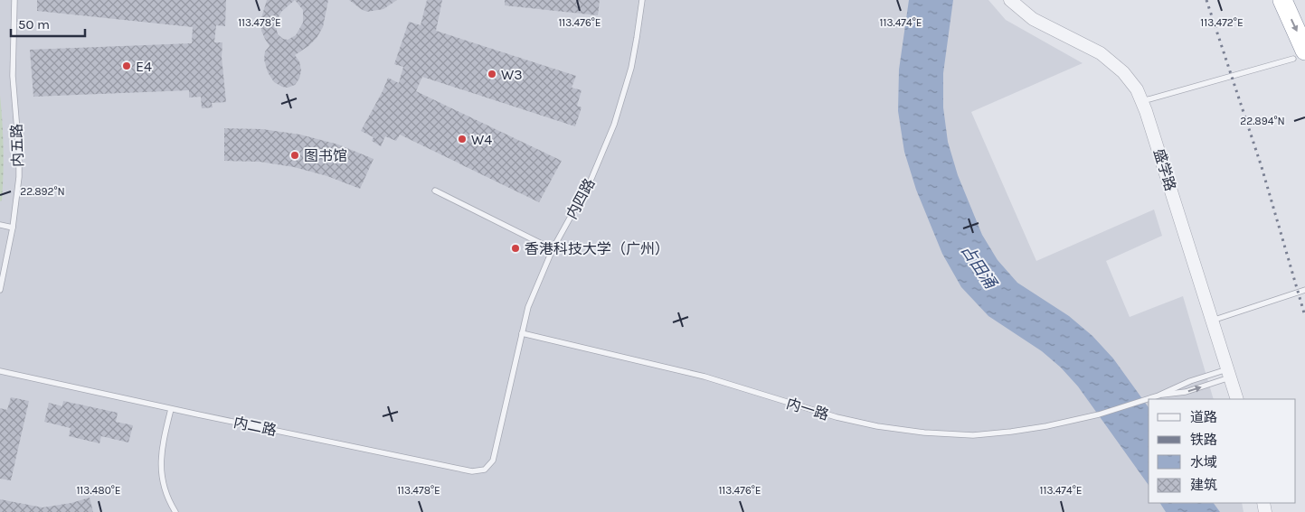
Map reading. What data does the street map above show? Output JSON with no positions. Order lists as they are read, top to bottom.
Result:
{
  "streets": {
    "street": ["盛学路"],
    "lane": [
      "内五路",
      "内四路",
      "内一路",
      "内二路"
    ]
  },
  "crossings": [
    ["内四路", "内一路"],
    ["内四路", "内二路"]
  ],
  "water": ["占田涌"],
  "places": [
    "E4",
    "W3",
    "W4",
    "图书馆",
    "香港科技大学（广州）"
  ],
  "legend": [
    "道路",
    "铁路",
    "水域",
    "建筑"
  ],
  "scale_bar": "50 m",
  "coordinates": [
    "113.478°E",
    "113.476°E",
    "113.474°E",
    "113.472°E",
    "22.894°N",
    "22.892°N",
    "113.480°E"
  ]
}
